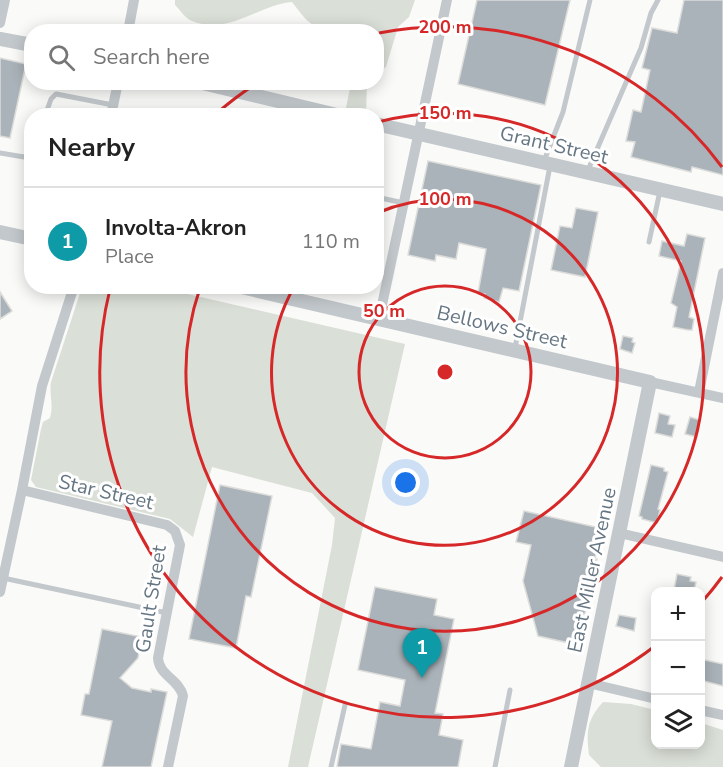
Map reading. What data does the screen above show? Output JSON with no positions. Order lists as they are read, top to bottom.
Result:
{
  "streets": {
    "street": [
      "Grant Street",
      "Bellows Street",
      "Star Street",
      "East Miller Avenue",
      "Gault Street"
    ]
  },
  "crossings": [
    ["Bellows Street", "East Miller Avenue"],
    ["Star Street", "Gault Street"]
  ],
  "page": {
    "search": "Search here",
    "heading": "Nearby",
    "list": [
      {
        "mark": "1",
        "name": "Involta-Akron",
        "note": "Place",
        "value": "110 m"
      }
    ],
    "map_buttons": ["+", "−"],
    "pins": "1"
  },
  "rings": [
    "200 m",
    "150 m",
    "100 m",
    "50 m"
  ]
}
